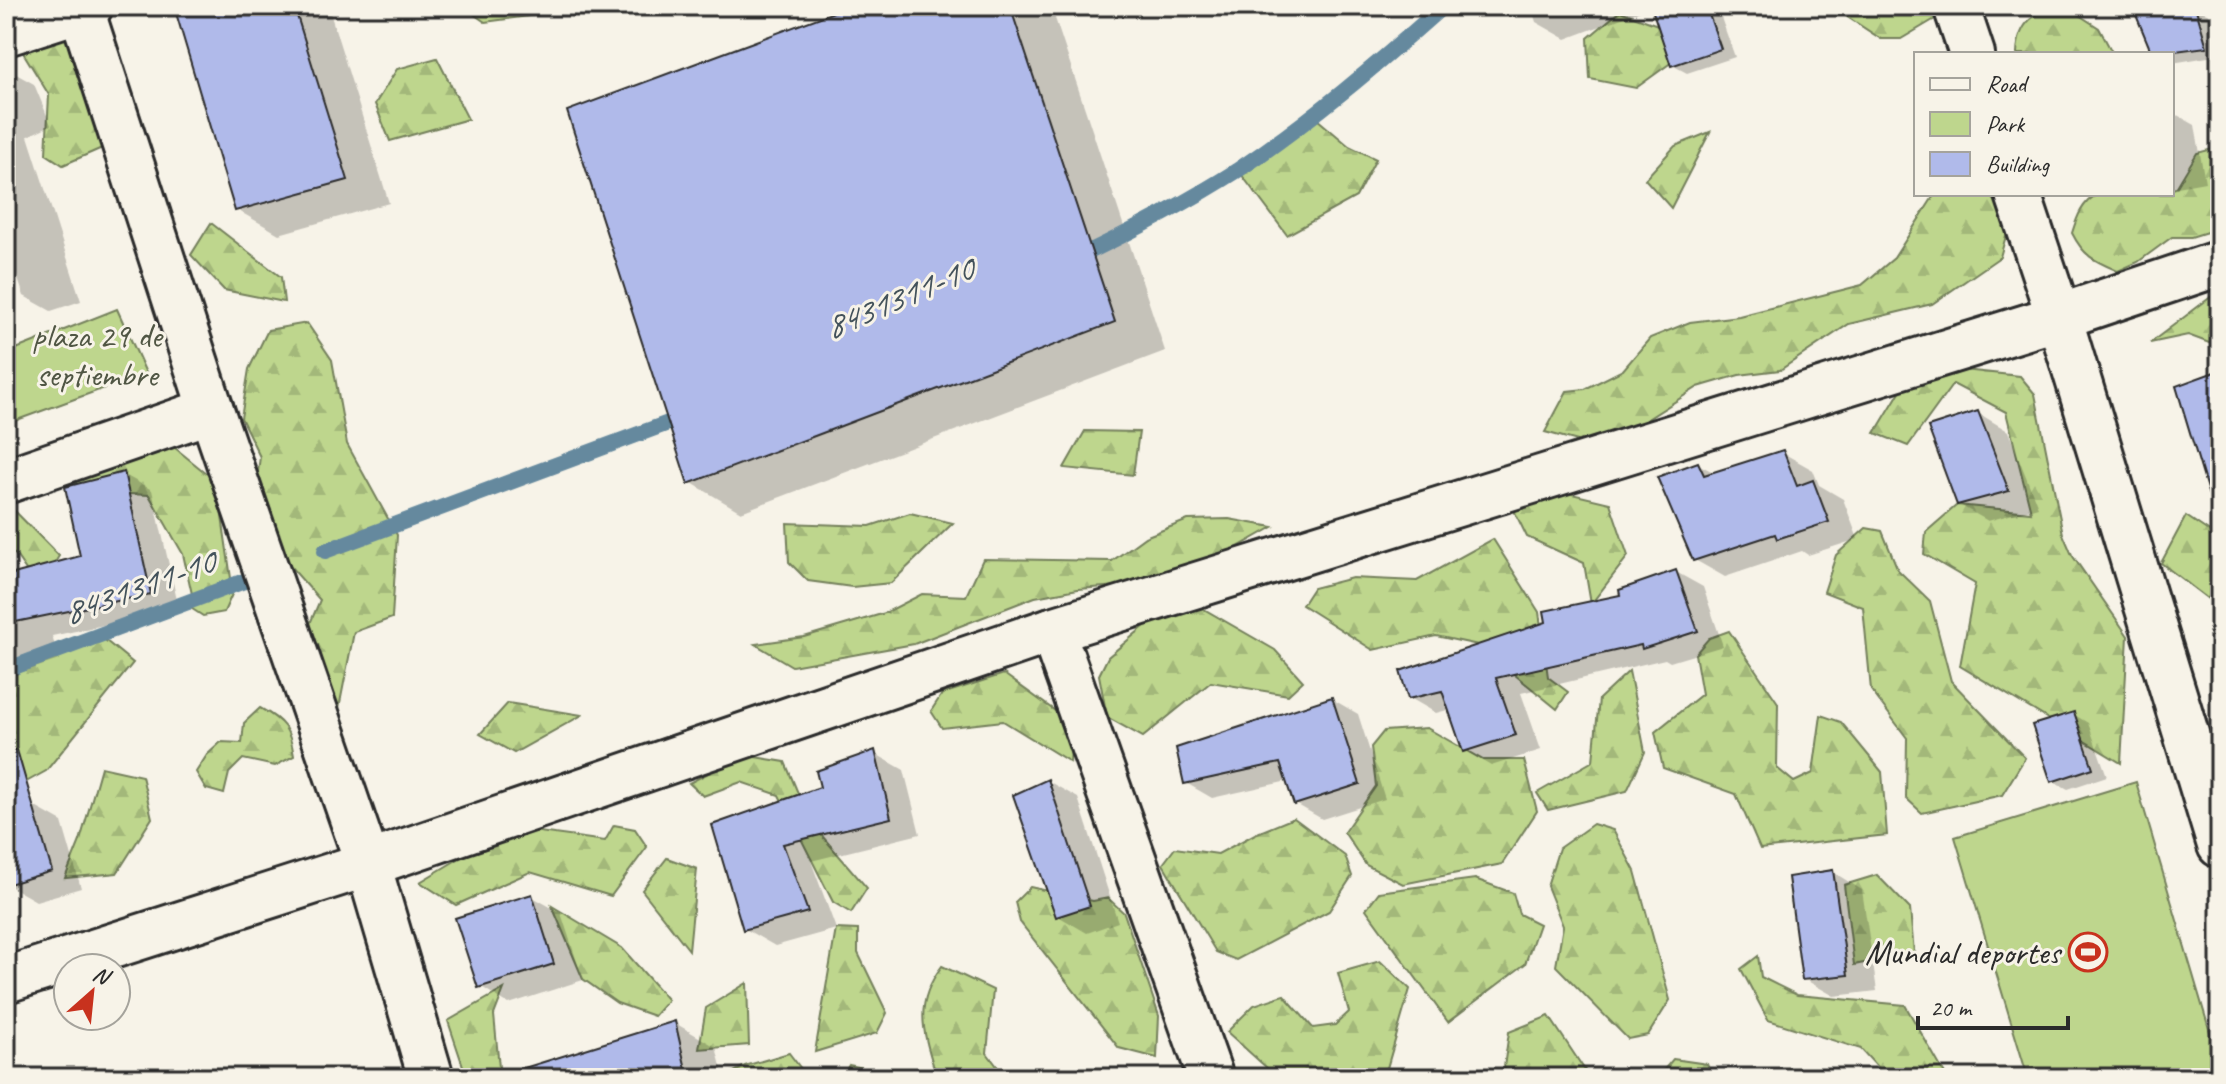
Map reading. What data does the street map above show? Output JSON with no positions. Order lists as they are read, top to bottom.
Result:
{
  "water": ["8431311-10"],
  "parks": ["plaza 29 de septiembre"],
  "places": {
    "sports": ["Mundial deportes"]
  },
  "legend": ["Road", "Park", "Building"],
  "scale_bar": "20 m",
  "north": "top right"
}
